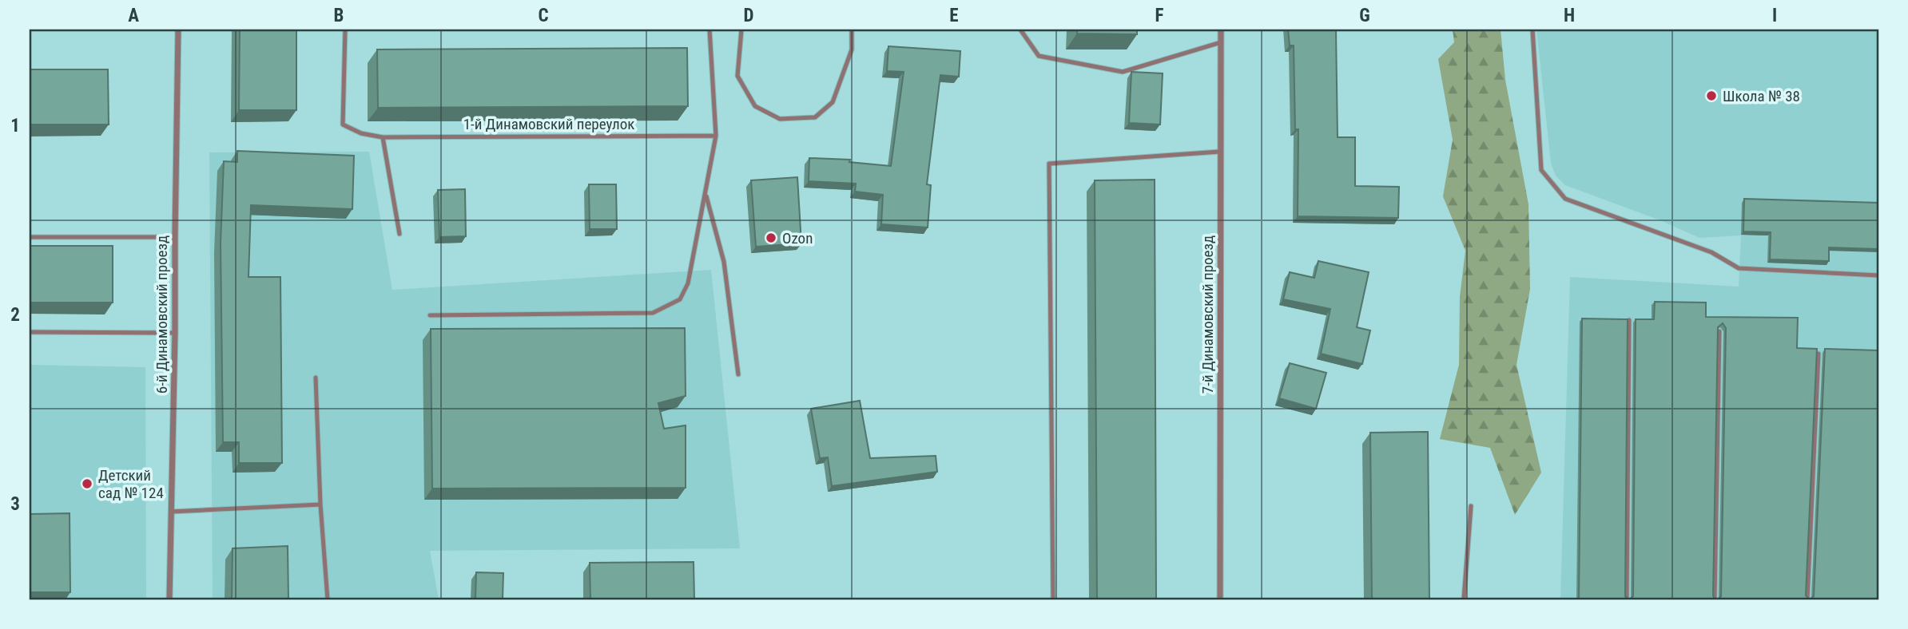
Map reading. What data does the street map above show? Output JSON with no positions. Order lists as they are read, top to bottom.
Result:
{
  "streets": {
    "street": ["6-й Динамовский проезд", "7-й Динамовский проезд"],
    "lane": ["1-й Динамовский переулок"]
  },
  "places": ["Школа № 38", "Ozon", "Детский сад № 124"],
  "grid": {
    "columns": [
      "A",
      "B",
      "C",
      "D",
      "E",
      "F",
      "G",
      "H",
      "I"
    ],
    "rows": ["1", "2", "3"]
  }
}
